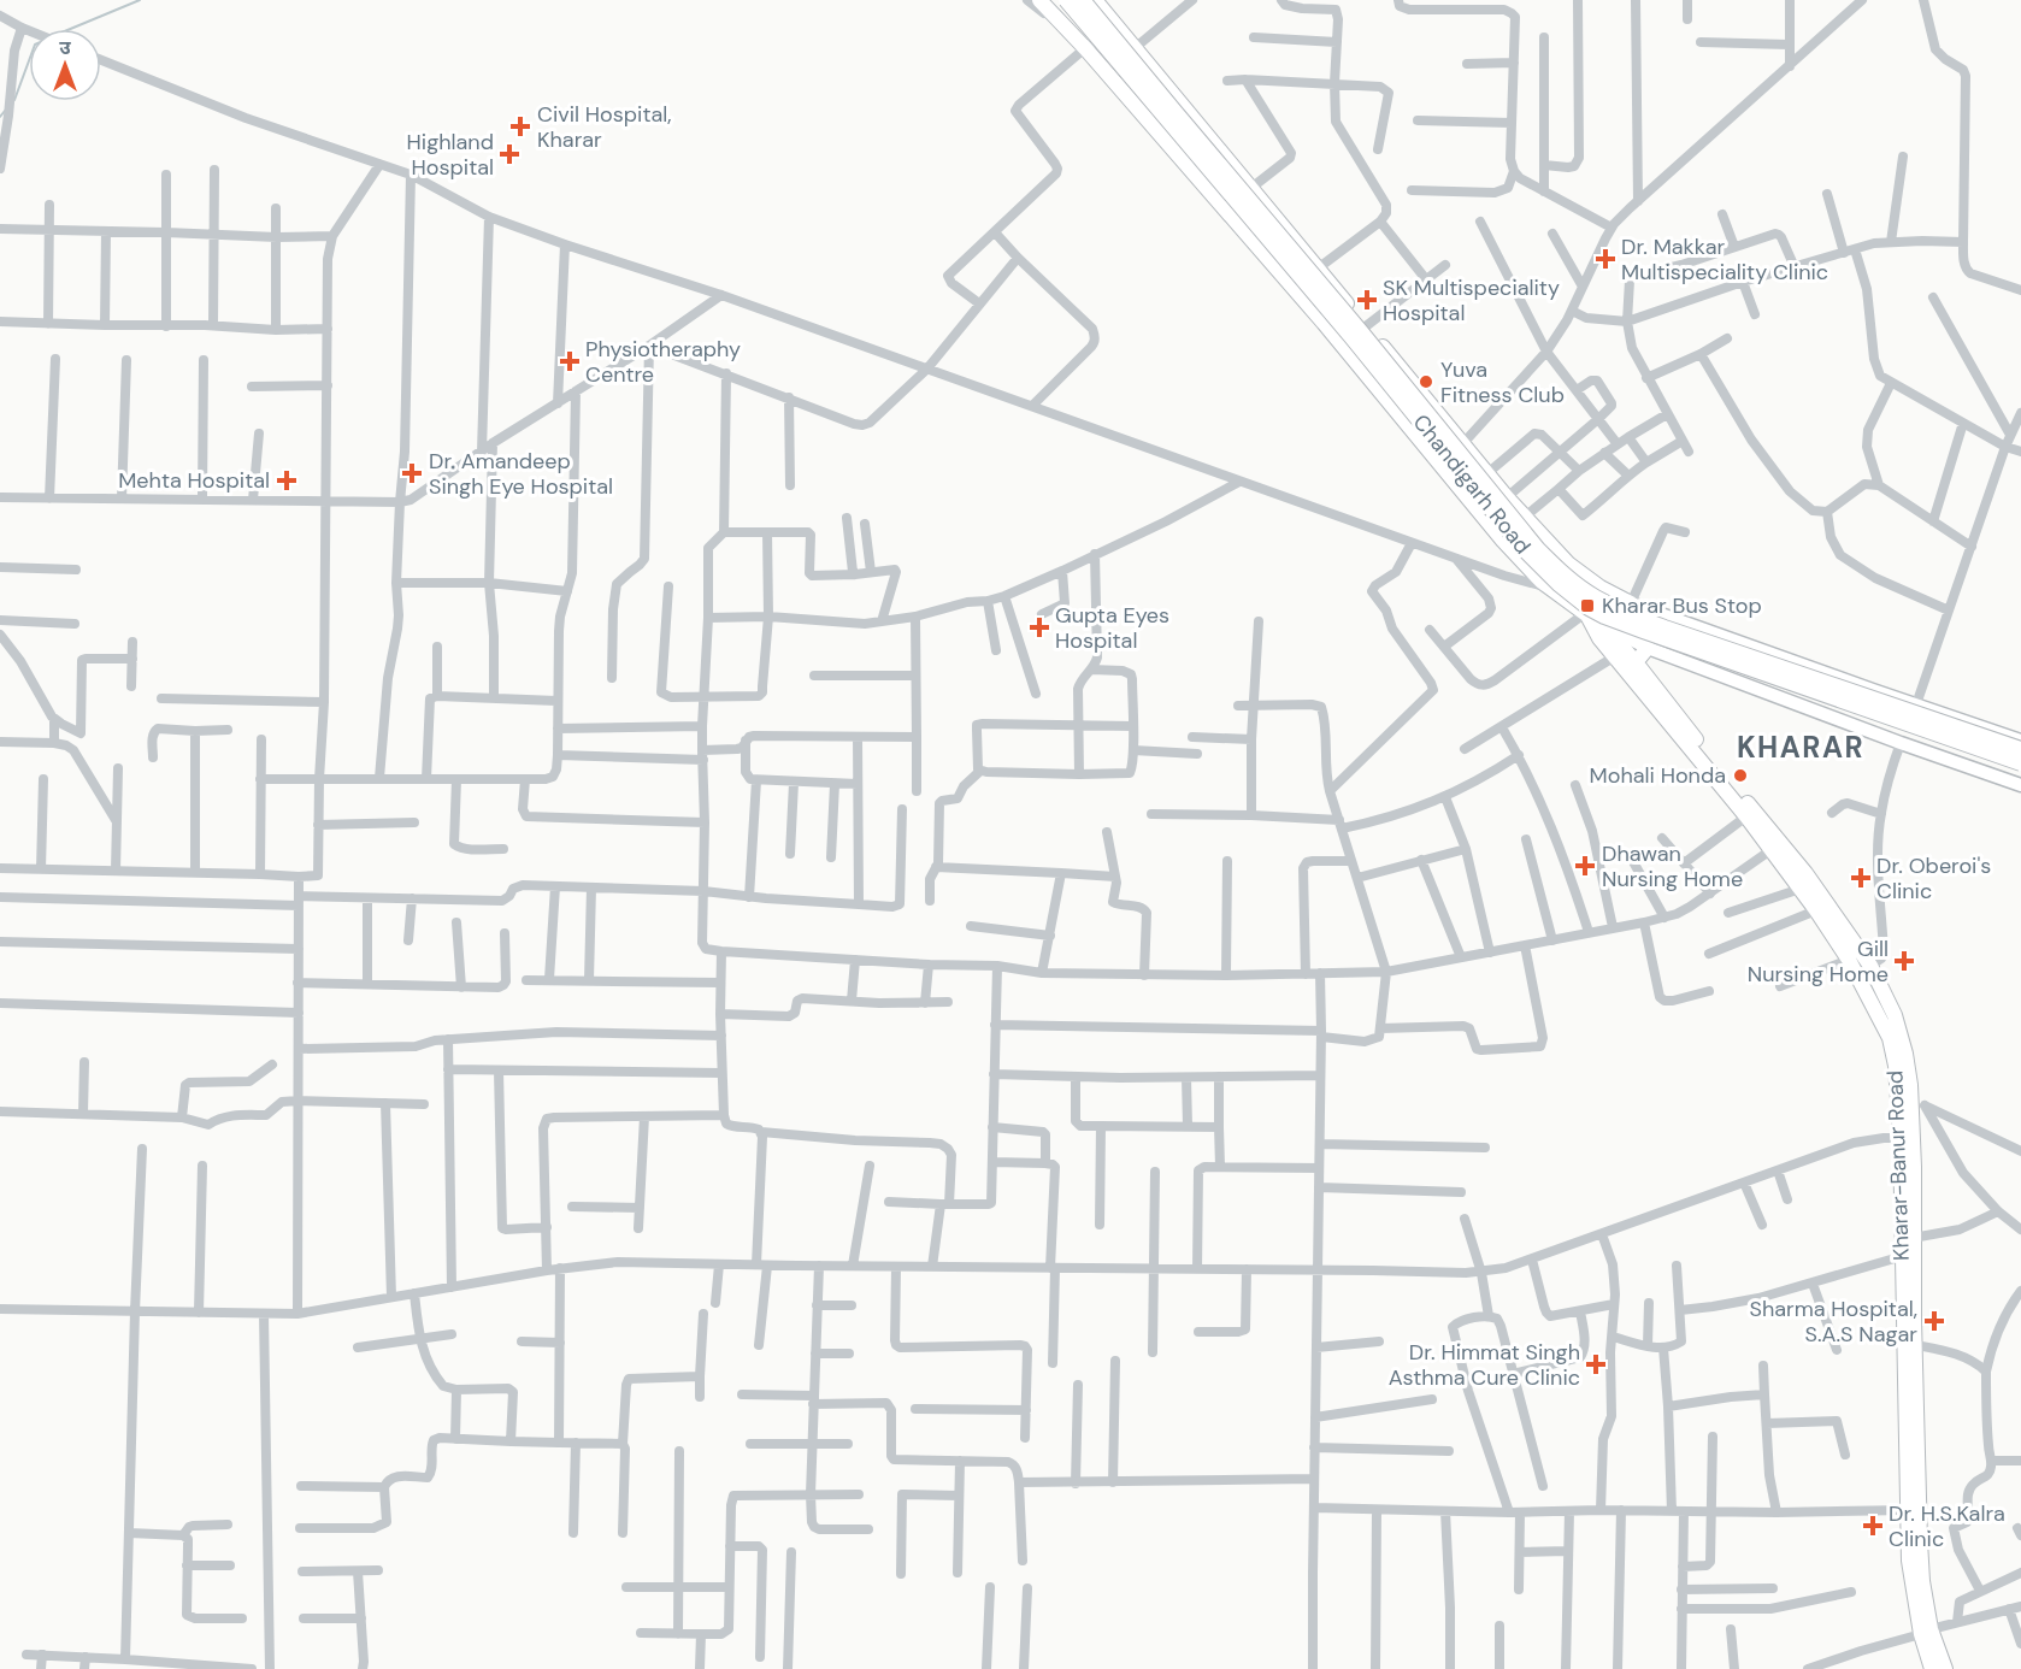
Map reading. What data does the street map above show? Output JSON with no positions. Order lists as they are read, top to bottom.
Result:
{
  "streets": {
    "highway": ["Chandigarh Road", "Kharar-Banur Road"]
  },
  "districts": ["KHARAR"],
  "places": {
    "health": [
      "Civil Hospital, Kharar",
      "Highland Hospital",
      "Dr. Makkar Multispeciality Clinic",
      "SK Multispeciality Hospital",
      "Physiotheraphy Centre",
      "Dr. Amandeep Singh Eye Hospital",
      "Mehta Hospital",
      "Gupta Eyes Hospital",
      "Dhawan Nursing Home",
      "Dr. Oberoi's Clinic",
      "Gill Nursing Home",
      "Sharma Hospital, S.A.S Nagar",
      "Dr. Himmat Singh Asthma Cure Clinic",
      "Dr. H.S.Kalra Clinic"
    ],
    "other": ["Yuva Fitness Club", "Mohali Honda"],
    "transit": ["Kharar Bus Stop"]
  },
  "north": "top"
}
